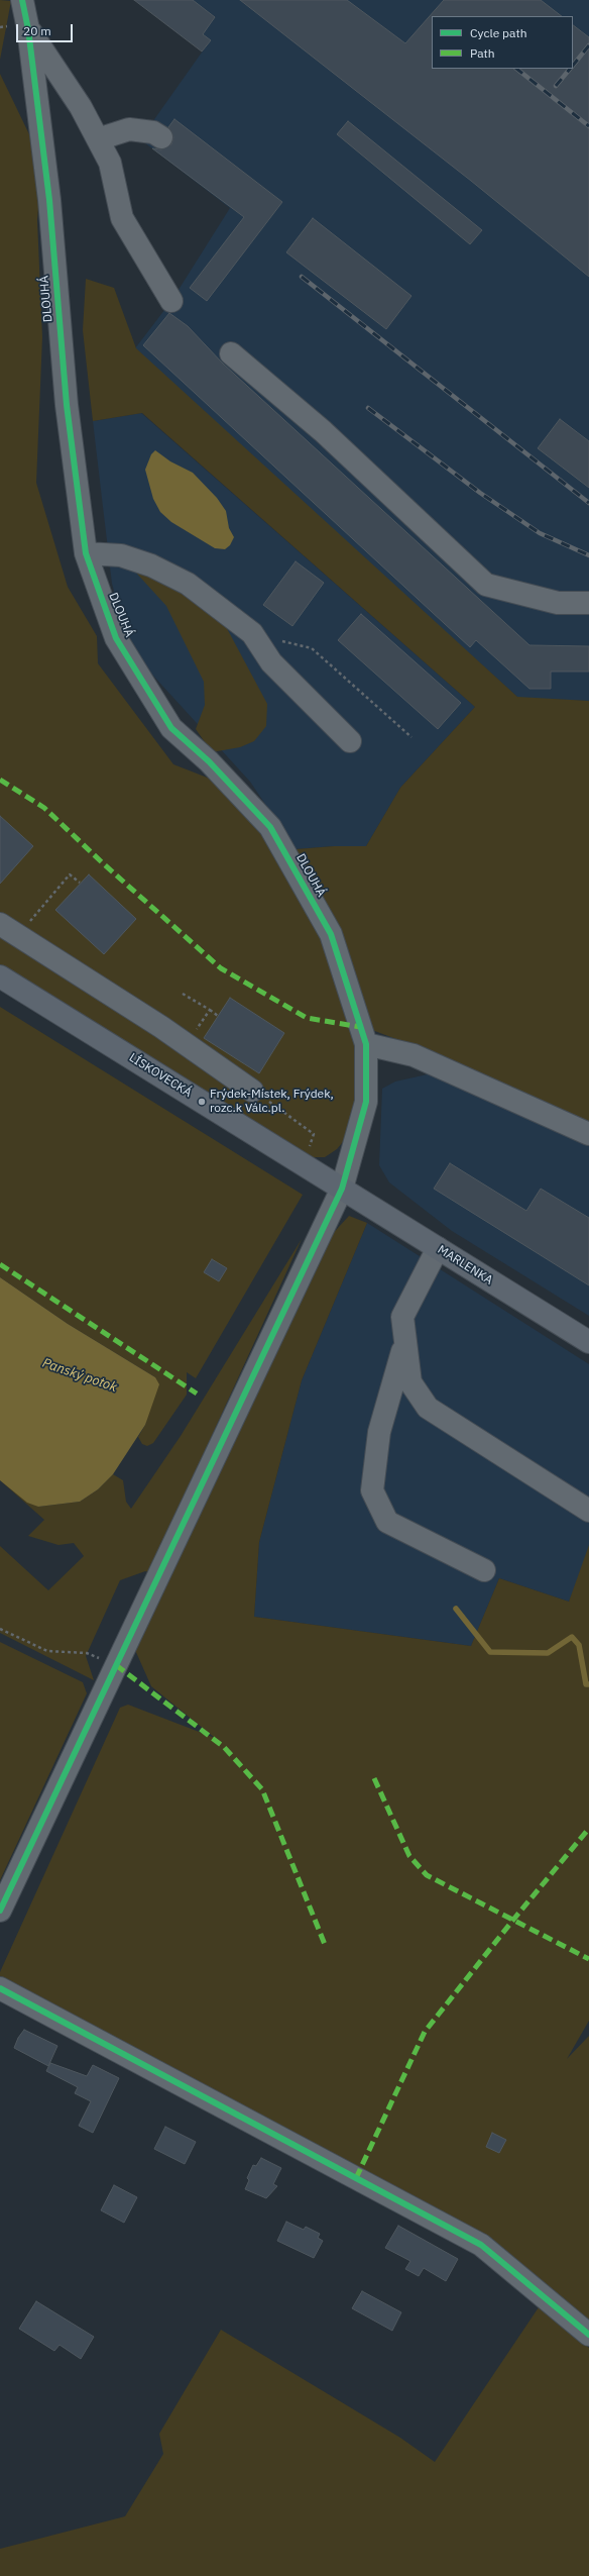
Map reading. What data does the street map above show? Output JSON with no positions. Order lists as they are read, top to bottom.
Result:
{
  "streets": {
    "main road": ["LÍSKOVECKÁ", "MARLENKA"],
    "street": ["DLOUHÁ"]
  },
  "crossings": [
    ["DLOUHÁ", "LÍSKOVECKÁ"],
    ["DLOUHÁ", "MARLENKA"],
    ["LÍSKOVECKÁ", "MARLENKA"]
  ],
  "water": ["Panský potok"],
  "places": ["Frýdek-Místek, Frýdek, rozc.k Válc.pl."],
  "legend": ["Cycle path", "Path"],
  "scale_bar": "20 m"
}
